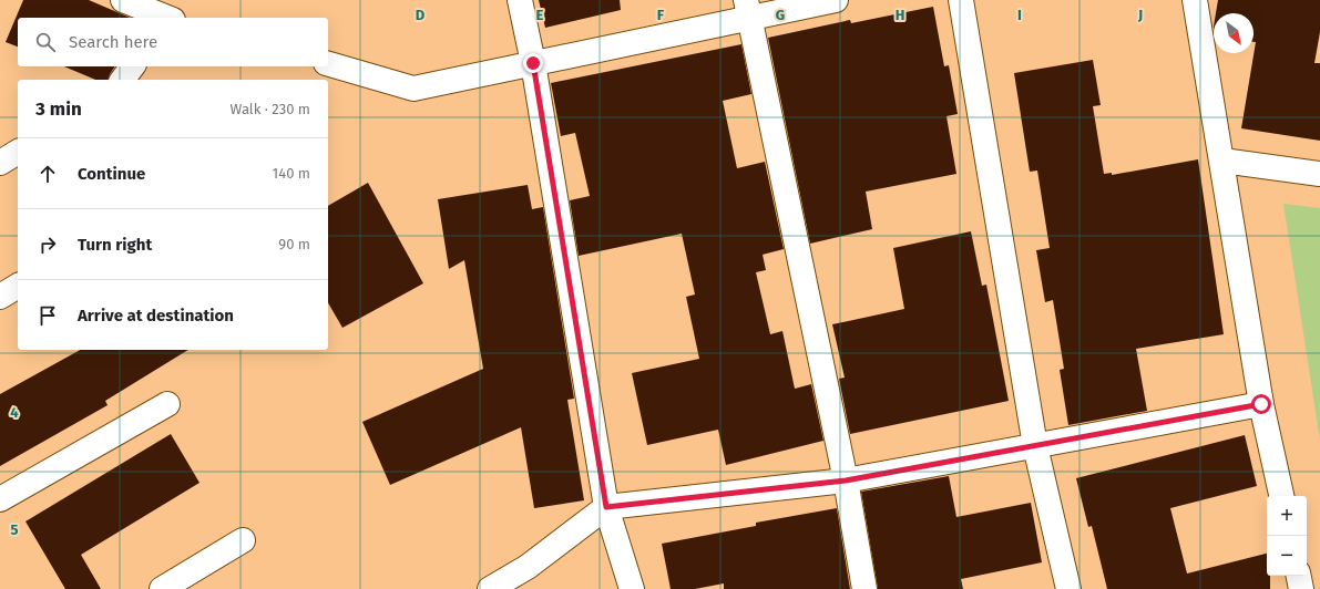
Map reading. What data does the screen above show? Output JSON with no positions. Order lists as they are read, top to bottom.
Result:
{
  "north": "bottom right",
  "page": {
    "search": "Search here",
    "heading": ["3 min", "Walk · 230 m"],
    "list": [
      ["Continue", "140 m"],
      ["Turn right", "90 m"],
      "Arrive at destination"
    ],
    "map_buttons": ["+", "−"]
  },
  "grid": {
    "columns": [
      "D",
      "E",
      "F",
      "G",
      "H",
      "I",
      "J"
    ],
    "rows": ["4", "5"]
  }
}
